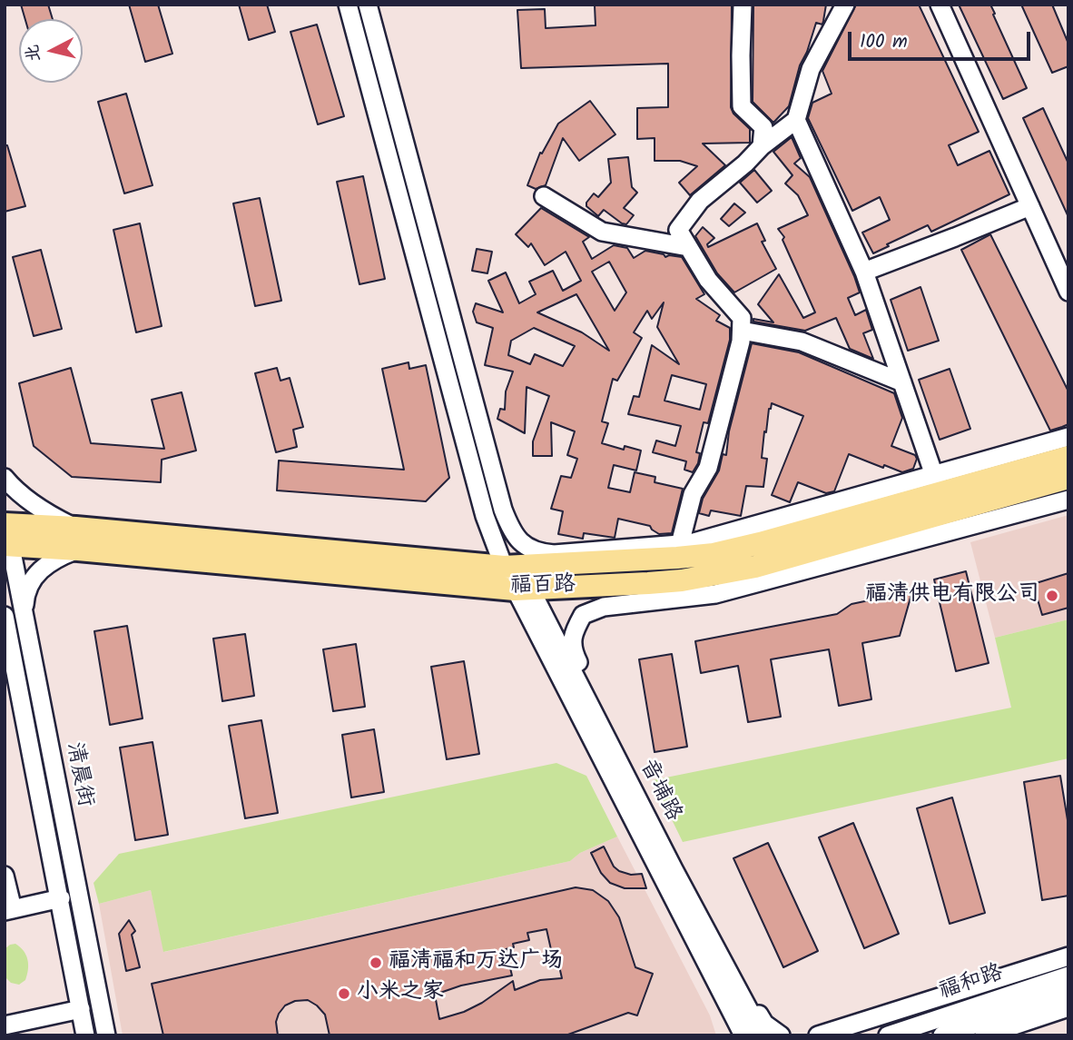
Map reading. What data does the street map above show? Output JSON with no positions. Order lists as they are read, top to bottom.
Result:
{
  "streets": {
    "main road": ["福百路"],
    "street": ["清晨街", "音埔路", "福和路"]
  },
  "crossings": [
    ["福百路", "清晨街"],
    ["福百路", "音埔路"]
  ],
  "places": ["福清供电有限公司", "福清福和万达广场", "小米之家"],
  "scale_bar": "100 m",
  "north": "left"
}
